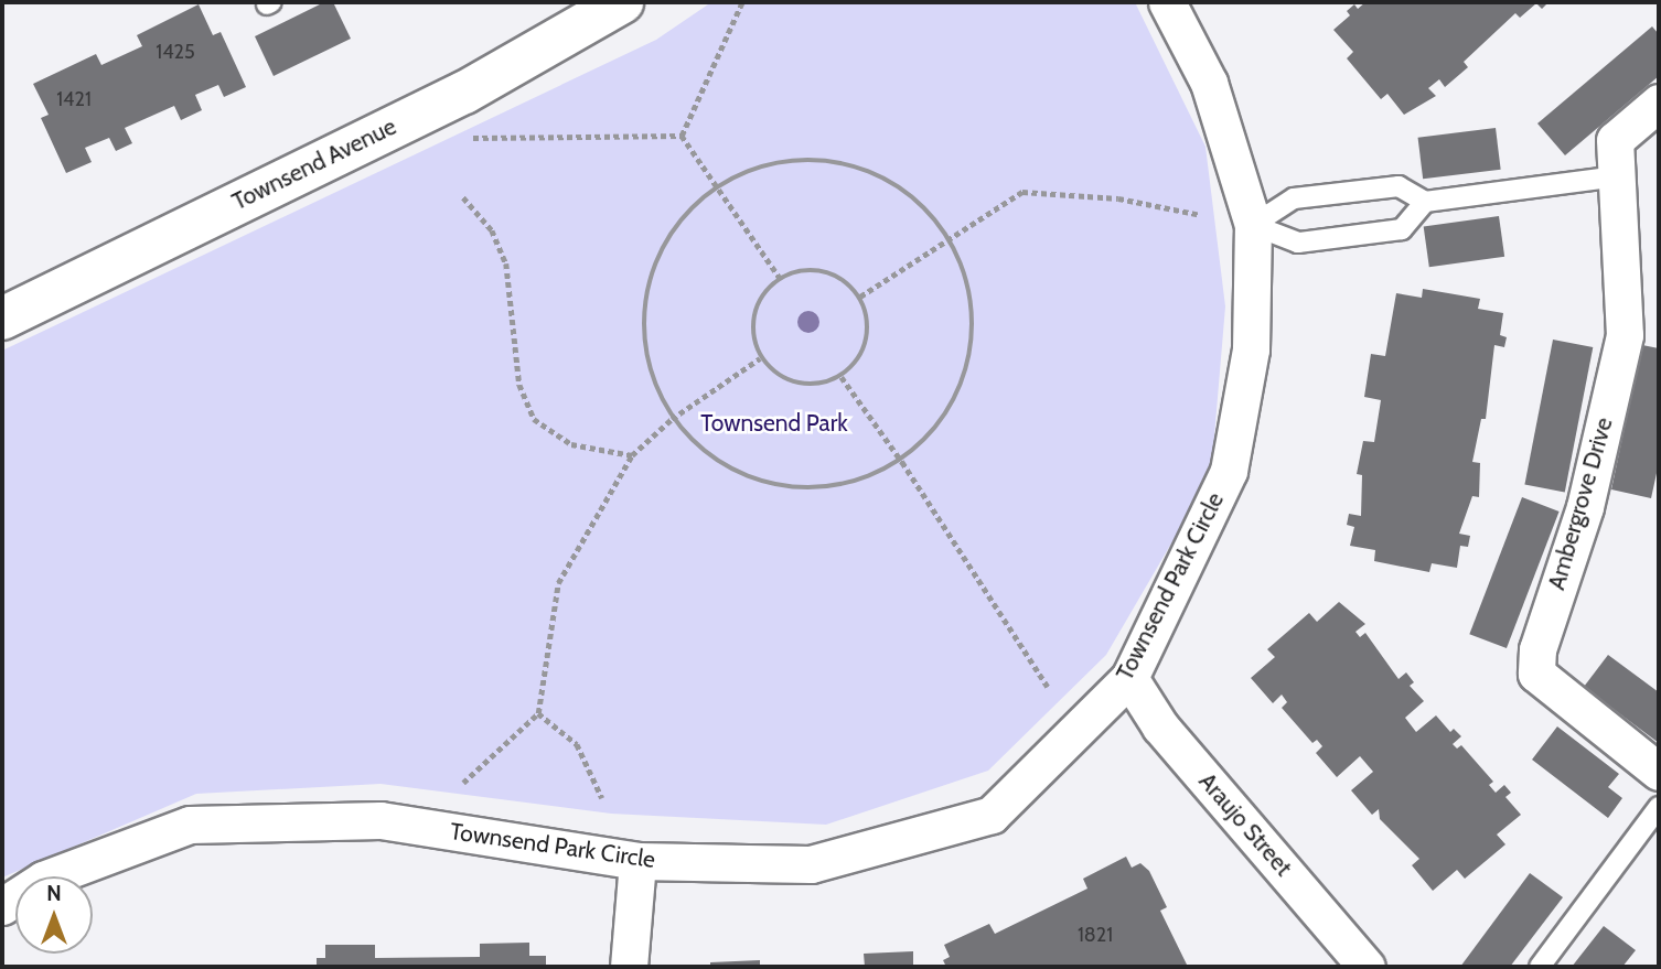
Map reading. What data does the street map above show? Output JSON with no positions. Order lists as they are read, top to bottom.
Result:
{
  "streets": {
    "street": [
      "Townsend Avenue",
      "Ambergrove Drive",
      "Townsend Park Circle",
      "Araujo Street"
    ]
  },
  "crossings": [
    ["Townsend Park Circle", "Araujo Street"]
  ],
  "parks": ["Townsend Park"],
  "house_numbers": ["1425", "1421", "1821"],
  "north": "top"
}
